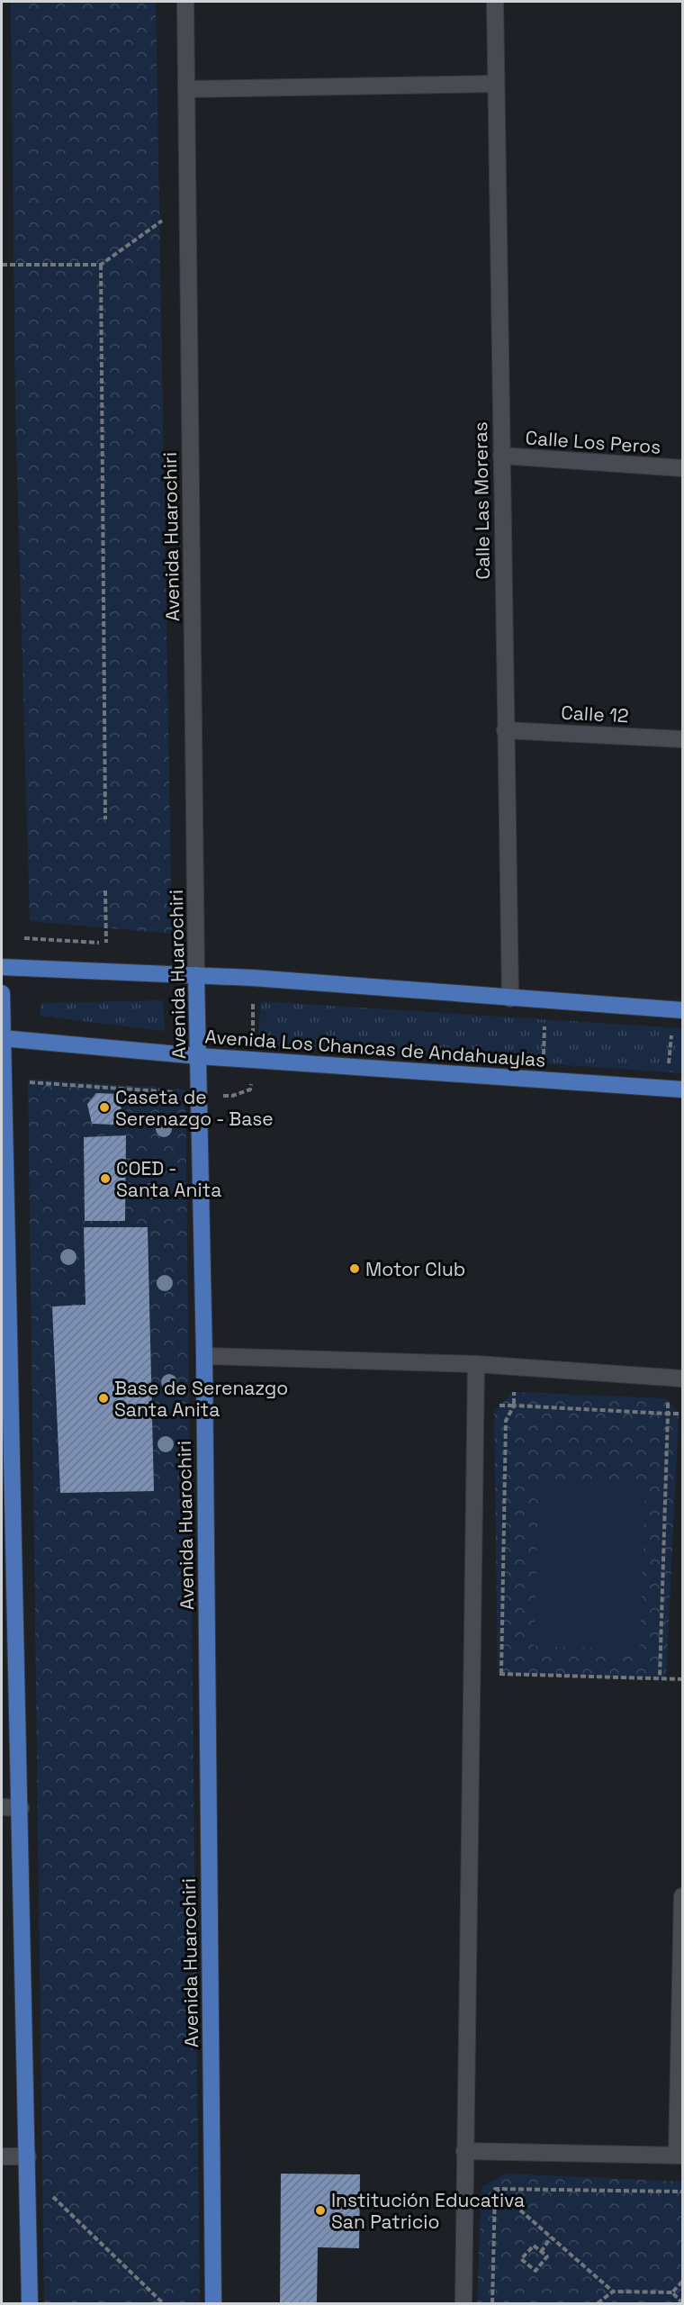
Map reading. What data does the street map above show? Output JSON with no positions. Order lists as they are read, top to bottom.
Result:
{
  "streets": {
    "main road": ["Avenida Huarochiri", "Avenida Los Chancas de Andahuaylas"],
    "street": ["Calle Los Peros", "Calle Las Moreras", "Calle 12"]
  },
  "crossings": [
    ["Calle Los Peros", "Calle Las Moreras"],
    ["Calle Las Moreras", "Calle 12"],
    ["Avenida Huarochiri", "Avenida Los Chancas de Andahuaylas"]
  ],
  "places": [
    "Caseta de Serenazgo - Base",
    "COED - Santa Anita",
    "Motor Club",
    "Base de Serenazgo Santa Anita",
    "Institución Educativa San Patricio"
  ]
}
